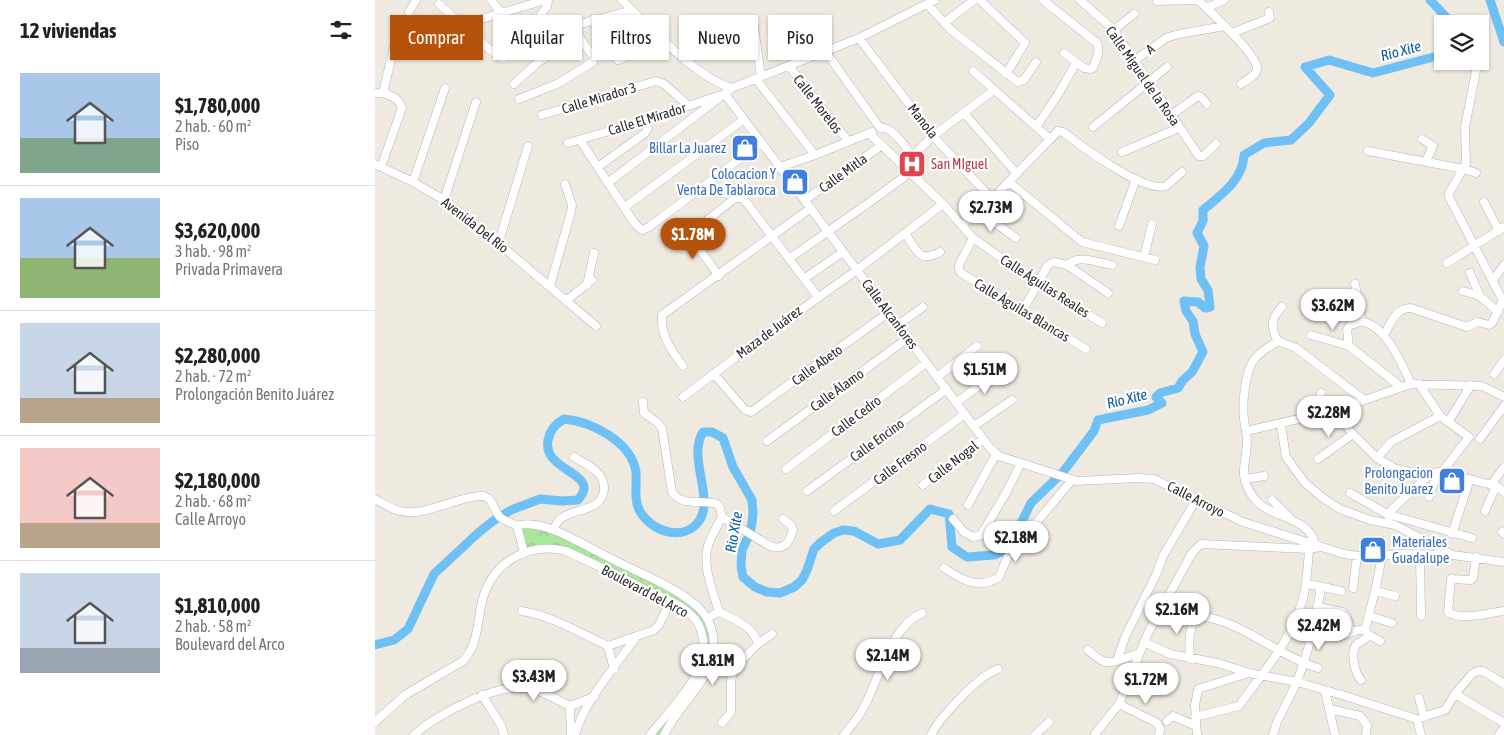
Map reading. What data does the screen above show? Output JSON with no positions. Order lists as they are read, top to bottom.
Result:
{
  "streets": {
    "street": [
      "A",
      "Calle Miguel de la Rosa",
      "Calle Mirador 3",
      "Calle Morelos",
      "Calle El Mirador",
      "Manola",
      "Calle Mitla",
      "Avenida Del Río",
      "Calle Águilas Reales",
      "Calle Águilas Blancas",
      "Calle Alcanfores",
      "Maza de Juárez",
      "Calle Abeto",
      "Calle Álamo",
      "Calle Cedro",
      "Calle Encino",
      "Calle Nogal",
      "Calle Fresno",
      "Calle Arroyo",
      "Boulevard del Arco"
    ]
  },
  "crossings": [
    ["A", "Calle Miguel de la Rosa"],
    ["Calle Mirador 3", "Calle El Mirador"],
    ["Calle El Mirador", "Calle Alcanfores"],
    ["Calle Mitla", "Calle Águilas Reales"],
    ["Calle Mitla", "Calle Alcanfores"],
    ["Calle Águilas Reales", "Calle Águilas Blancas"],
    ["Calle Águilas Reales", "Maza de Juárez"],
    ["Calle Alcanfores", "Maza de Juárez"],
    ["Calle Alcanfores", "Calle Abeto"],
    ["Calle Alcanfores", "Calle Álamo"],
    ["Calle Alcanfores", "Calle Cedro"],
    ["Calle Alcanfores", "Calle Encino"],
    ["Calle Alcanfores", "Calle Nogal"],
    ["Calle Alcanfores", "Calle Fresno"],
    ["Calle Alcanfores", "Calle Arroyo"],
    ["Maza de Juárez", "Calle Abeto"]
  ],
  "water": ["Rio Xite"],
  "places": {
    "shop": [
      "Billar La Juarez",
      "Colocacion Y Venta De Tablaroca",
      "Prolongacion Benito Juarez",
      "Materiales Guadalupe"
    ],
    "hospital": ["San MIguel"]
  },
  "page": {
    "heading": "12 viviendas",
    "chip": [
      "Comprar",
      "Alquilar",
      "Filtros",
      "Nuevo",
      "Piso"
    ],
    "list": [
      {
        "name": "$1,780,000",
        "note": "2 hab. · 60 m² · Piso"
      },
      {
        "name": "$3,620,000",
        "note": "3 hab. · 98 m² · Privada Primavera"
      },
      {
        "name": "$2,280,000",
        "note": "2 hab. · 72 m² · Prolongación Benito Juárez"
      },
      {
        "name": "$2,180,000",
        "note": "2 hab. · 68 m² · Calle Arroyo"
      },
      {
        "name": "$1,810,000",
        "note": "2 hab. · 58 m² · Boulevard del Arco"
      }
    ],
    "price": [
      "$2.73M",
      "$1.78M",
      "$3.62M",
      "$1.51M",
      "$2.28M",
      "$2.18M",
      "$2.16M",
      "$2.42M",
      "$2.14M",
      "$1.81M",
      "$3.43M",
      "$1.72M"
    ]
  }
}
